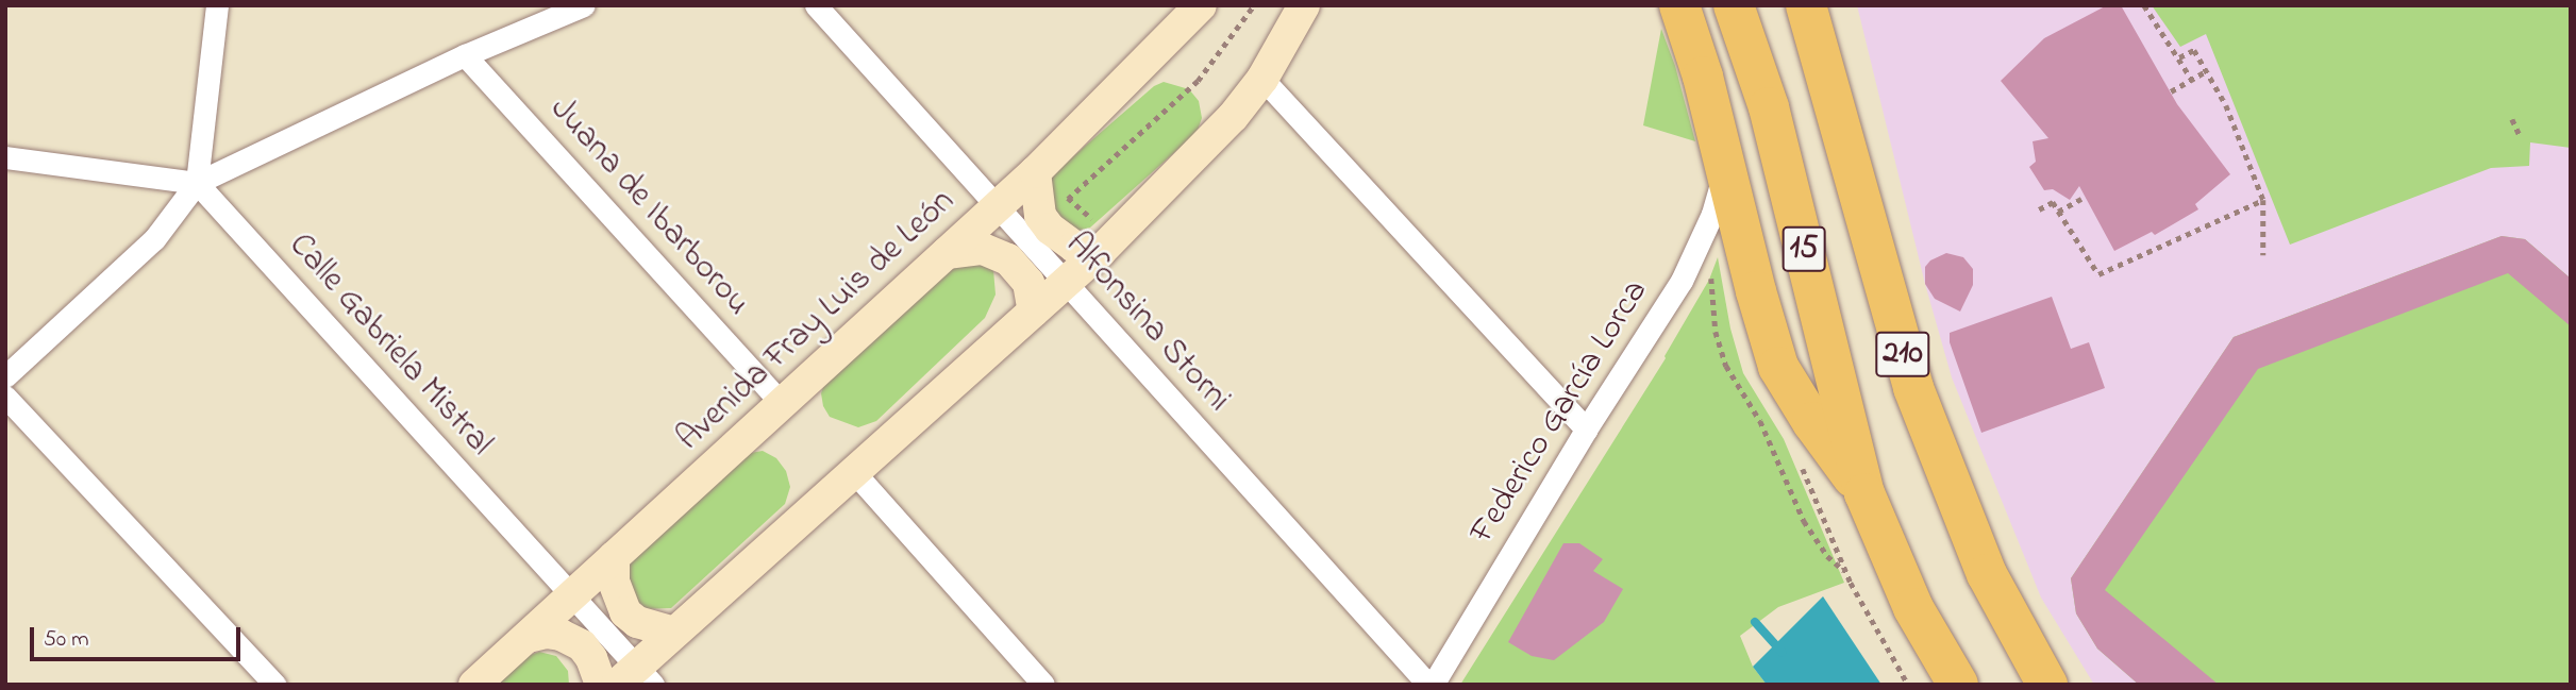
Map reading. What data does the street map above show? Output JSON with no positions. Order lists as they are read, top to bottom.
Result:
{
  "streets": {
    "highway": ["15", "210"],
    "street": [
      "Juana de Ibarborou",
      "Avenida Fray Luis de León",
      "Alfonsina Storni",
      "Calle Gabriela Mistral",
      "Federico García Lorca"
    ]
  },
  "crossings": [
    ["Juana de Ibarborou", "Avenida Fray Luis de León"],
    ["Avenida Fray Luis de León", "Alfonsina Storni"],
    ["Avenida Fray Luis de León", "Calle Gabriela Mistral"],
    ["Alfonsina Storni", "Federico García Lorca"]
  ],
  "scale_bar": "50 m"
}
